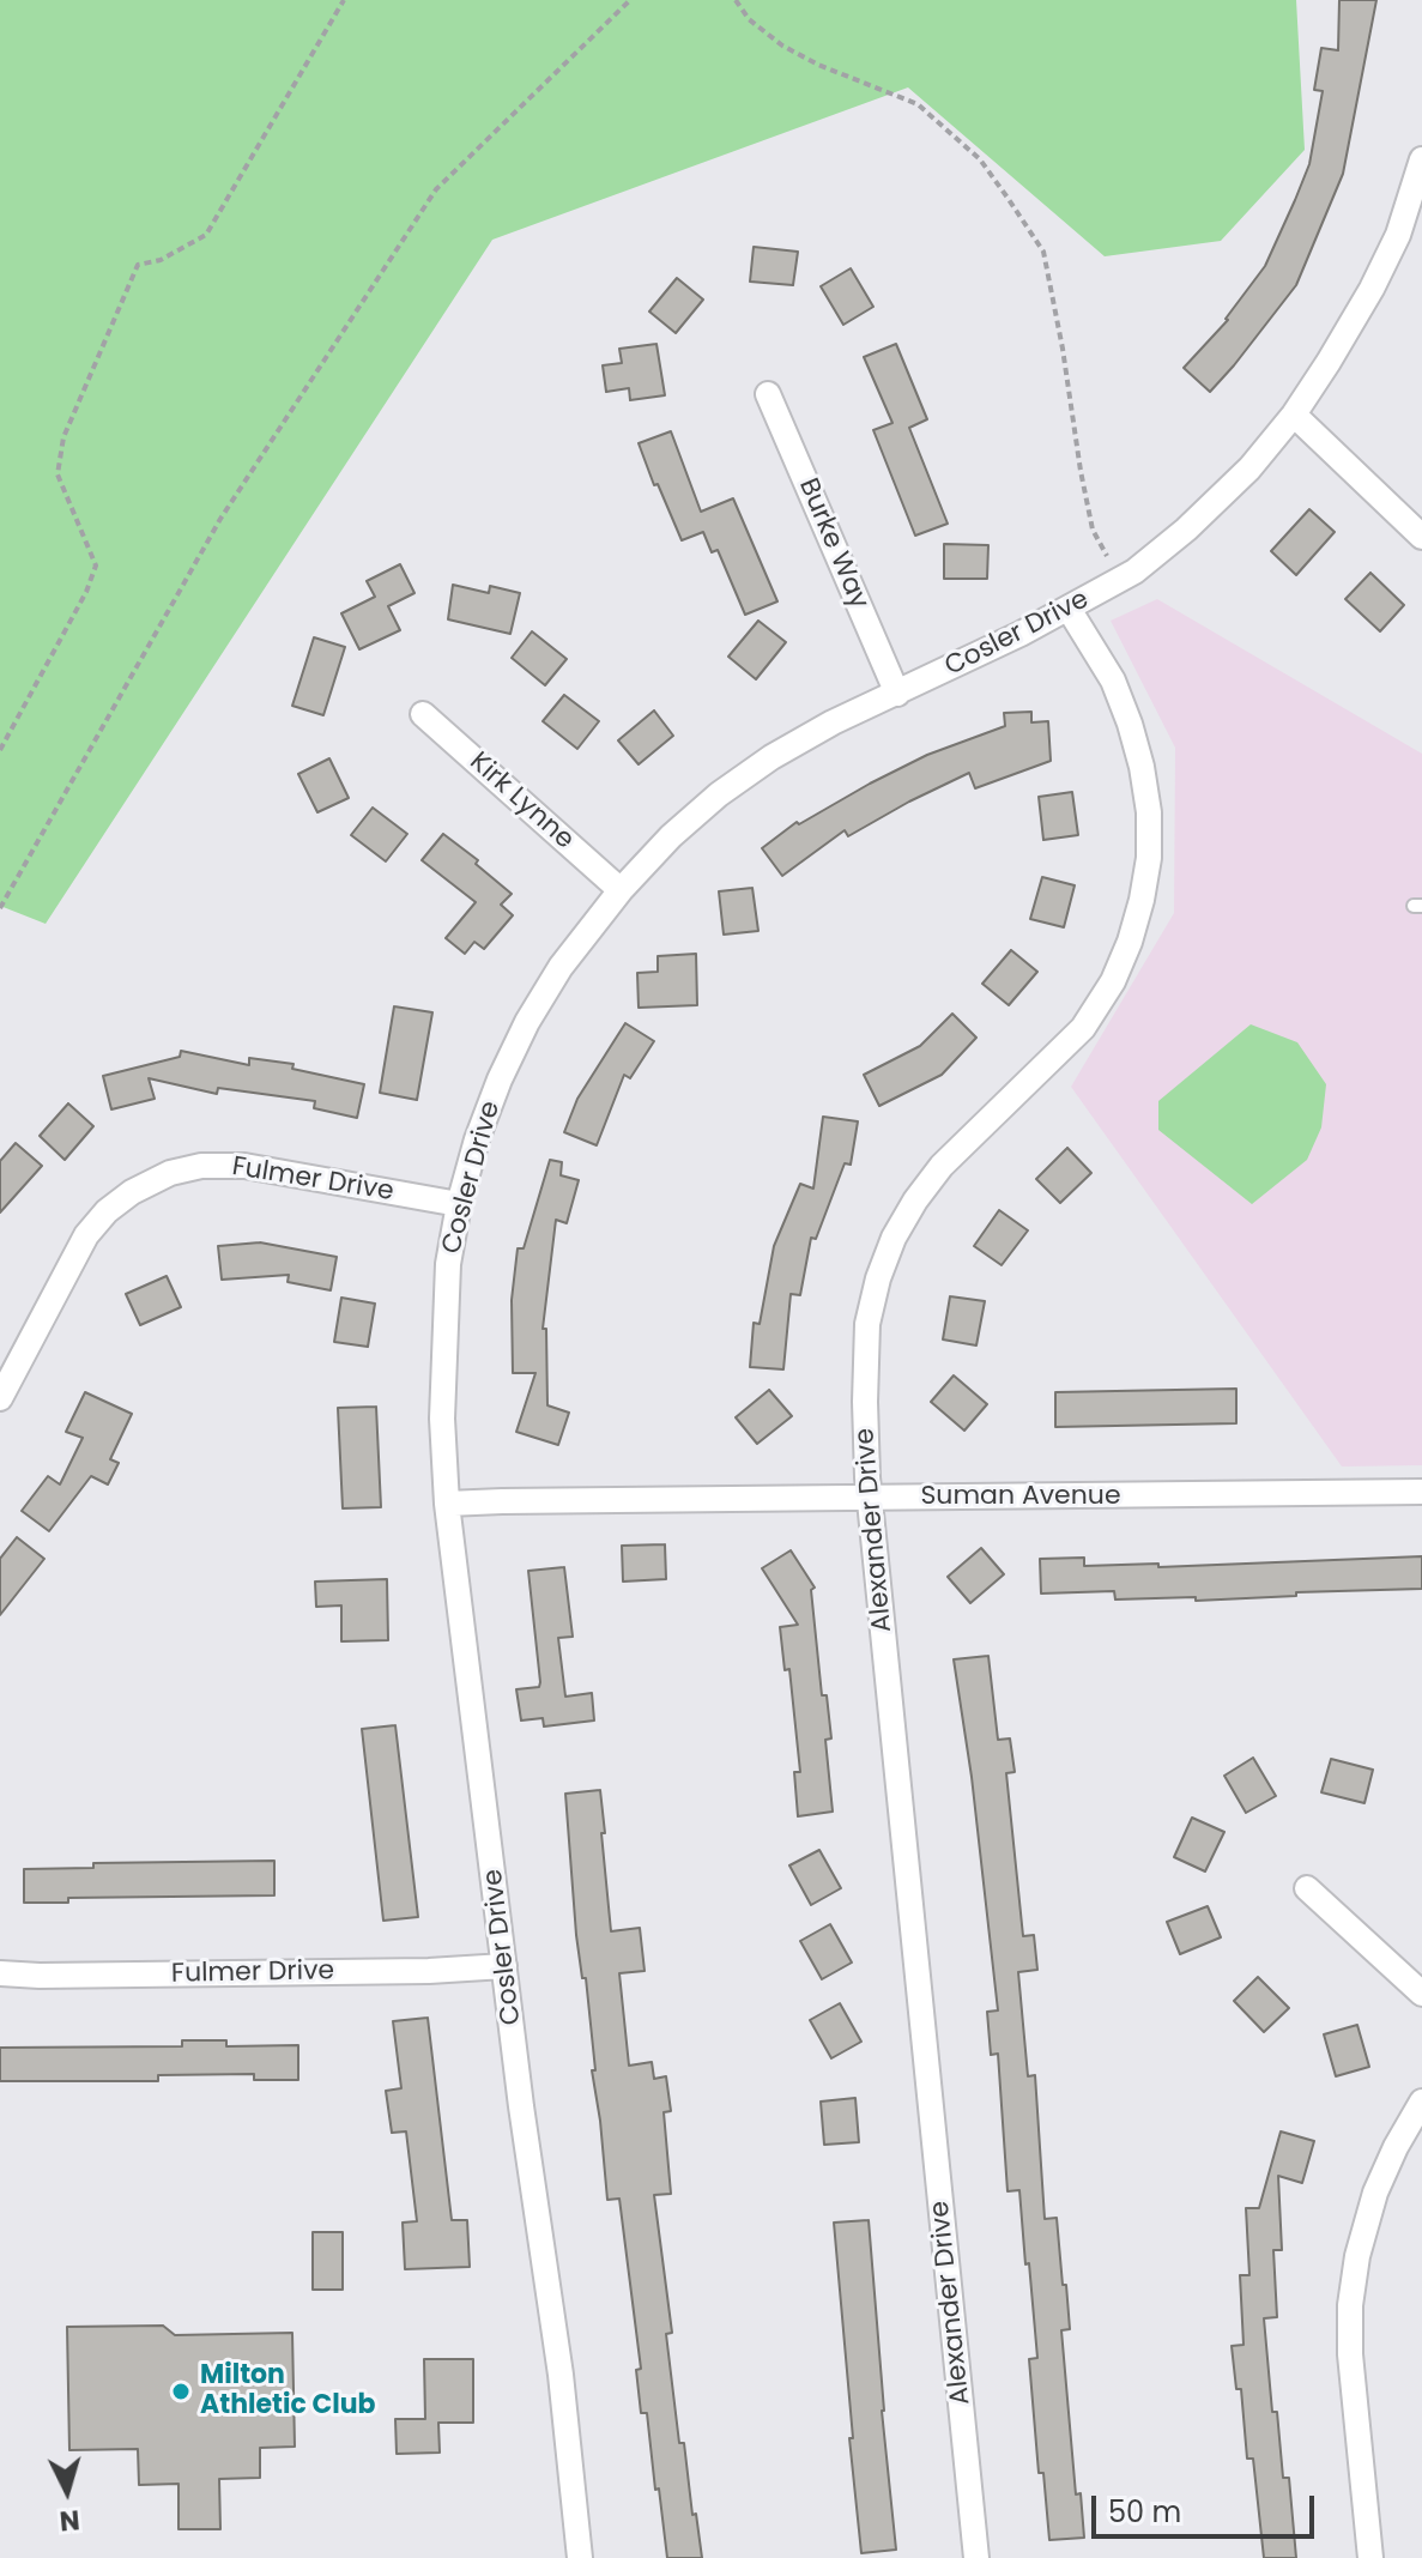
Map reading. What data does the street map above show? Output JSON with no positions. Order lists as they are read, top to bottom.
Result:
{
  "streets": {
    "street": [
      "Burke Way",
      "Cosler Drive",
      "Kirk Lynne",
      "Fulmer Drive",
      "Suman Avenue",
      "Alexander Drive"
    ]
  },
  "crossings": [
    ["Burke Way", "Cosler Drive"],
    ["Cosler Drive", "Kirk Lynne"],
    ["Cosler Drive", "Fulmer Drive"],
    ["Cosler Drive", "Suman Avenue"],
    ["Cosler Drive", "Alexander Drive"],
    ["Suman Avenue", "Alexander Drive"]
  ],
  "places": ["Milton Athletic Club"],
  "scale_bar": "50 m",
  "north": "bottom"
}
